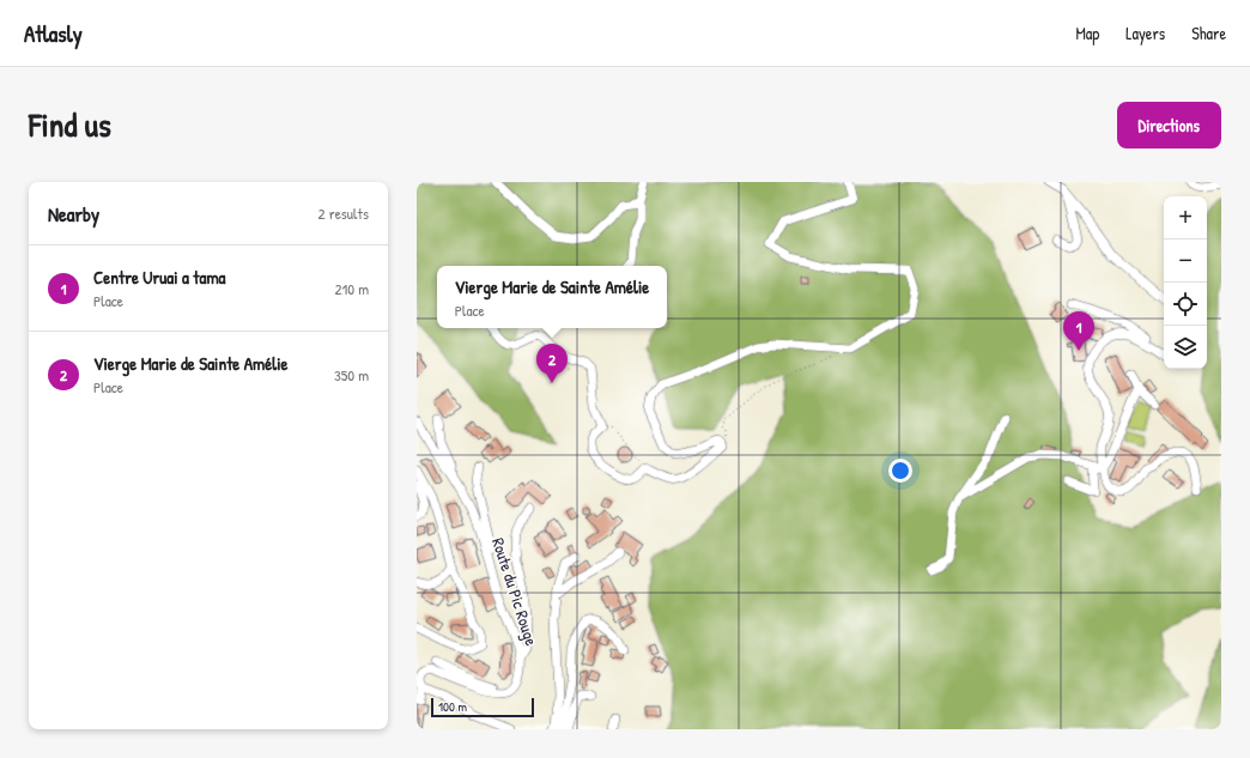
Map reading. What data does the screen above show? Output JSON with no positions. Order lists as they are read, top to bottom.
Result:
{
  "streets": {
    "street": ["Route du Pic Rouge"]
  },
  "scale_bar": "100 m",
  "page": {
    "header": "Atlasly",
    "nav": ["Map", "Layers", "Share"],
    "title": "Find us",
    "buttons": "Directions",
    "heading": ["Nearby", "2 results"],
    "map_buttons": ["+", "−"],
    "list": [
      {
        "mark": "1",
        "name": "Centre Uruai a tama",
        "note": "Place",
        "value": "210 m"
      },
      {
        "mark": "2",
        "name": "Vierge Marie de Sainte Amélie",
        "note": "Place",
        "value": "350 m"
      }
    ],
    "popup": ["Vierge Marie de Sainte Amélie", "Place"],
    "pins": ["1", "2"],
    "scale": "100 m"
  }
}
